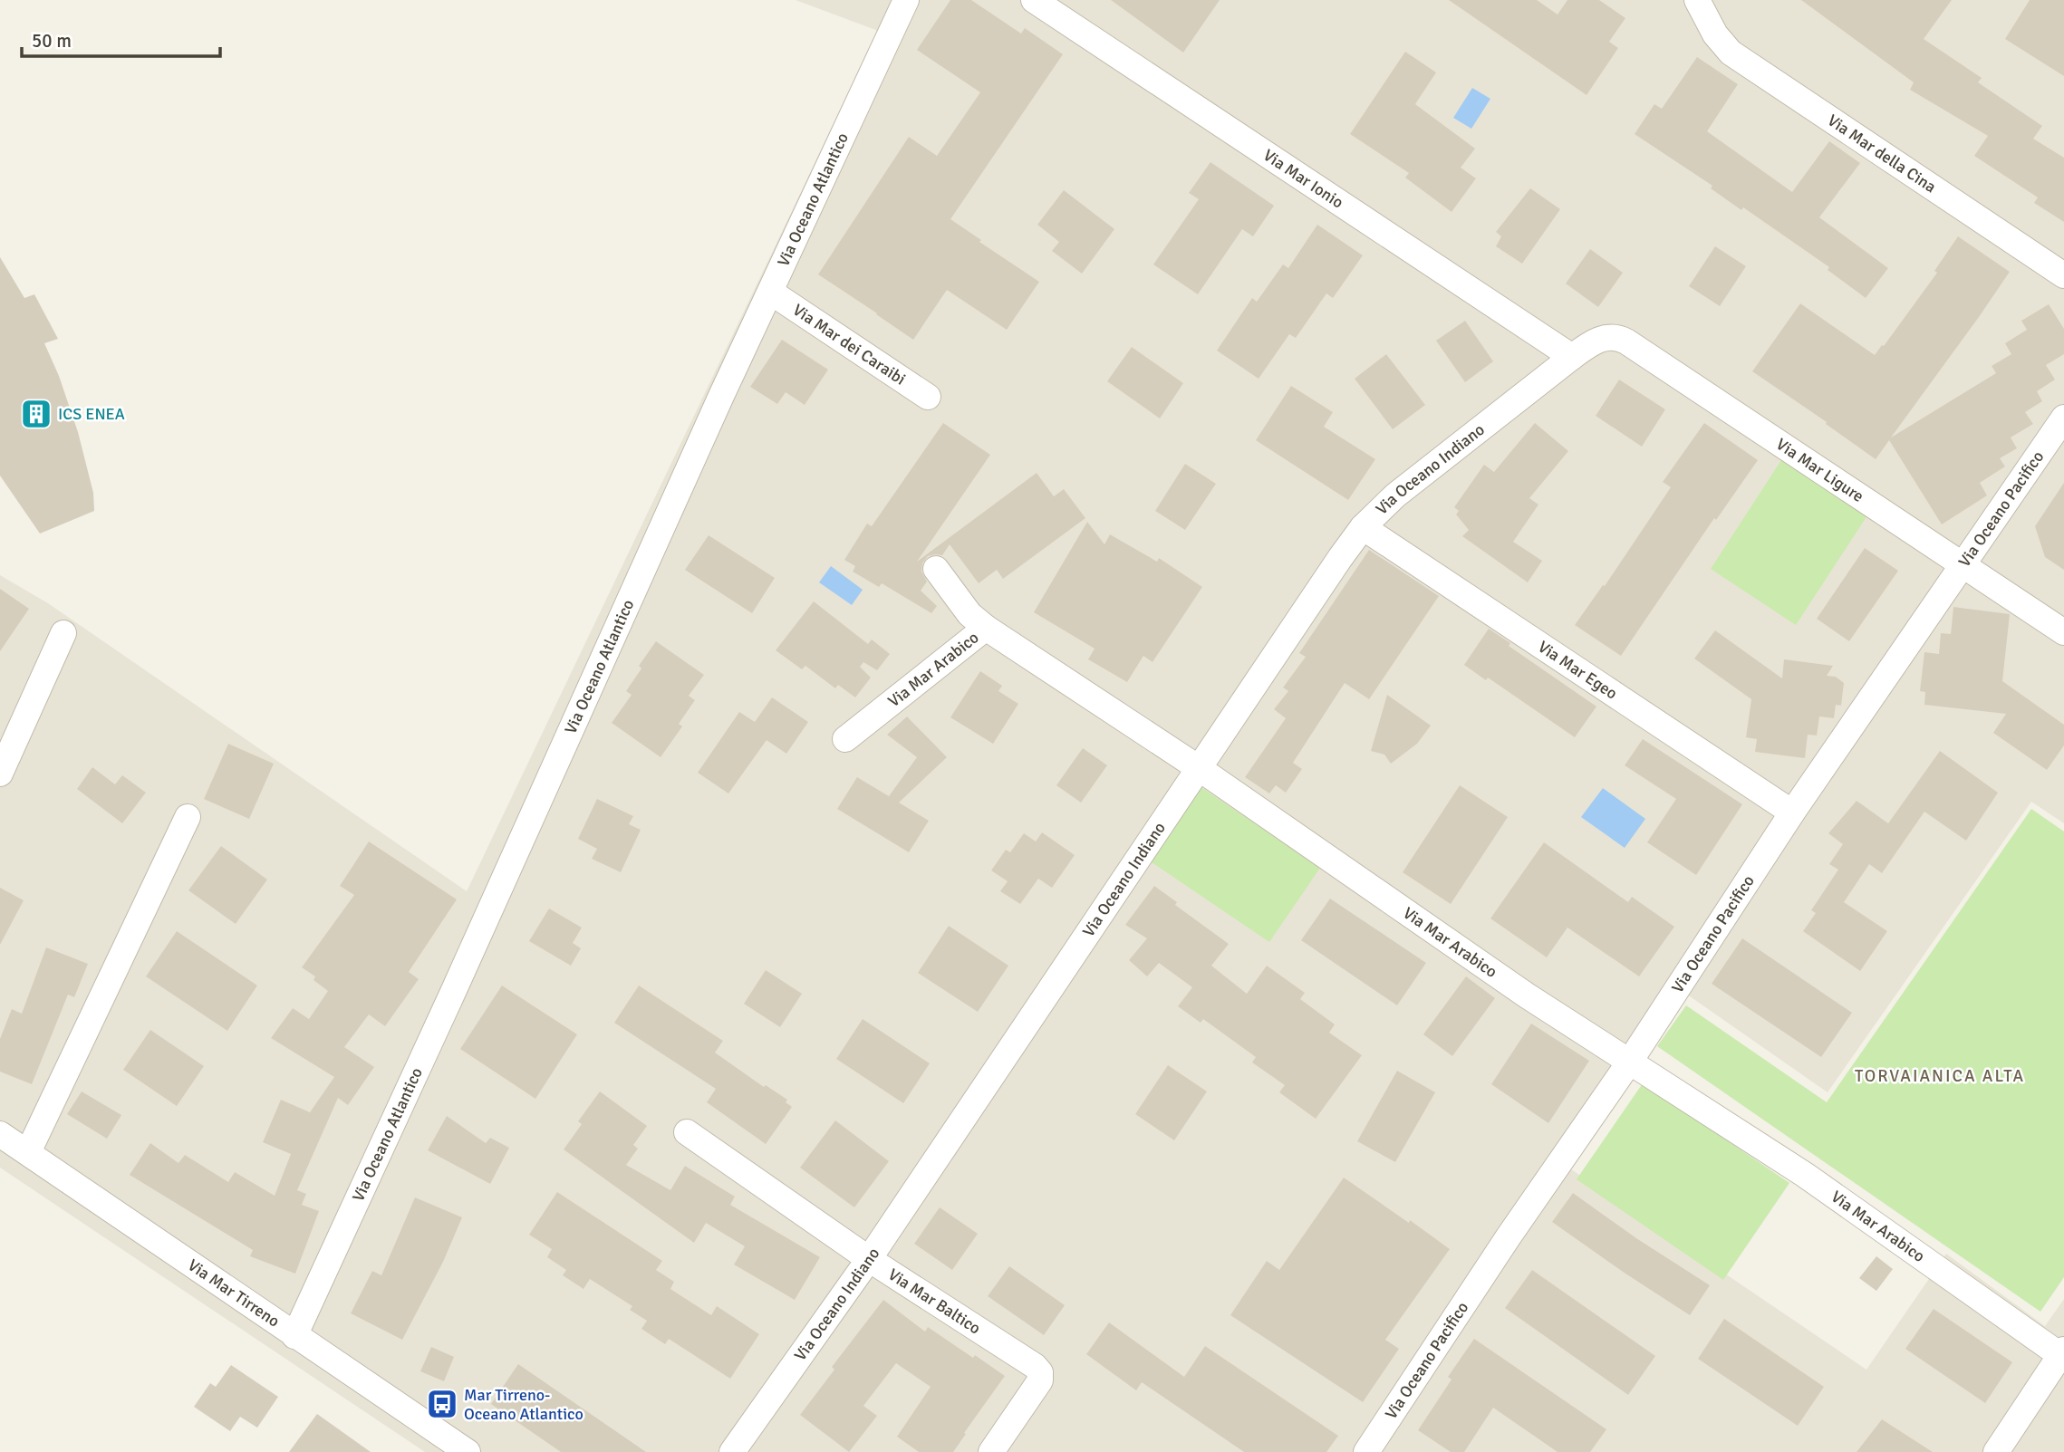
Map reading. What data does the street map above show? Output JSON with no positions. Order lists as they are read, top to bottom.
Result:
{
  "streets": {
    "street": [
      "Via Mar della Cina",
      "Via Mar Ionio",
      "Via Oceano Atlantico",
      "Via Mar dei Caraibi",
      "Via Oceano Indiano",
      "Via Mar Ligure",
      "Via Oceano Pacifico",
      "Via Mar Arabico",
      "Via Mar Egeo",
      "Via Mar Tirreno",
      "Via Mar Baltico"
    ]
  },
  "crossings": [
    ["Via Mar Ionio", "Via Oceano Indiano"],
    ["Via Mar Ionio", "Via Mar Ligure"],
    ["Via Oceano Atlantico", "Via Mar dei Caraibi"],
    ["Via Oceano Atlantico", "Via Mar Tirreno"],
    ["Via Oceano Indiano", "Via Mar Ligure"],
    ["Via Oceano Indiano", "Via Mar Arabico"],
    ["Via Oceano Indiano", "Via Mar Egeo"],
    ["Via Oceano Indiano", "Via Mar Baltico"],
    ["Via Mar Ligure", "Via Oceano Pacifico"],
    ["Via Oceano Pacifico", "Via Mar Arabico"],
    ["Via Oceano Pacifico", "Via Mar Egeo"]
  ],
  "districts": ["TORVAIANICA ALTA"],
  "places": {
    "building": ["ICS ENEA"],
    "bus stop": ["Mar Tirreno- Oceano Atlantico"]
  },
  "scale_bar": "50 m"
}
